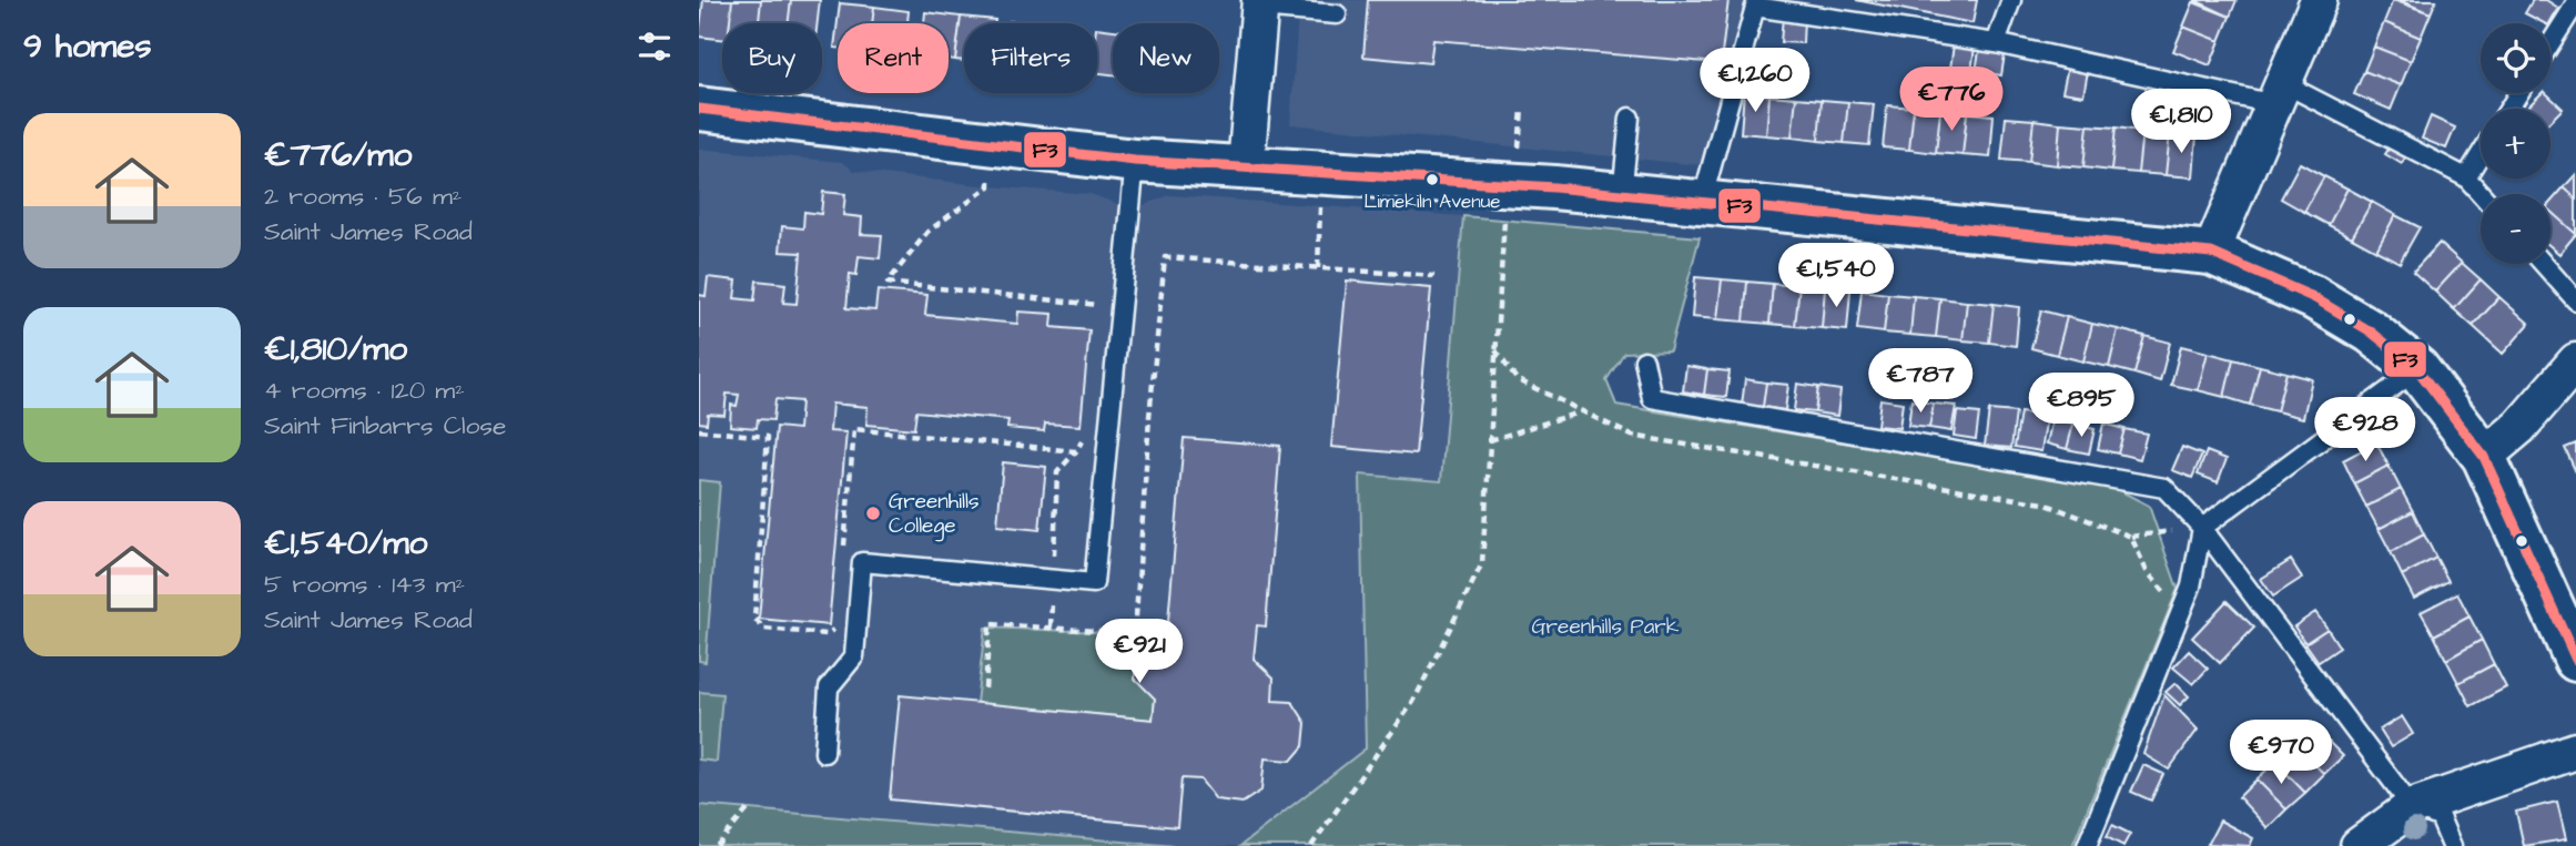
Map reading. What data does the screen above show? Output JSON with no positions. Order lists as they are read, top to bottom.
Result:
{
  "parks": ["Greenhills Park"],
  "places": ["Limekiln Avenue", "Greenhills College"],
  "lines": ["transit line F3"],
  "page": {
    "heading": "9 homes",
    "map_buttons": ["+", "−"],
    "chip": [
      "Buy",
      "Rent",
      "Filters",
      "New"
    ],
    "price": [
      "€1,260",
      "€776",
      "€1,810",
      "€1,540",
      "€787",
      "€895",
      "€928",
      "€921",
      "€970"
    ],
    "list": [
      {
        "name": "€776/mo",
        "note": "2 rooms · 56 m² · Saint James Road"
      },
      {
        "name": "€1,810/mo",
        "note": "4 rooms · 120 m² · Saint Finbarrs Close"
      },
      {
        "name": "€1,540/mo",
        "note": "5 rooms · 143 m² · Saint James Road"
      }
    ]
  }
}
